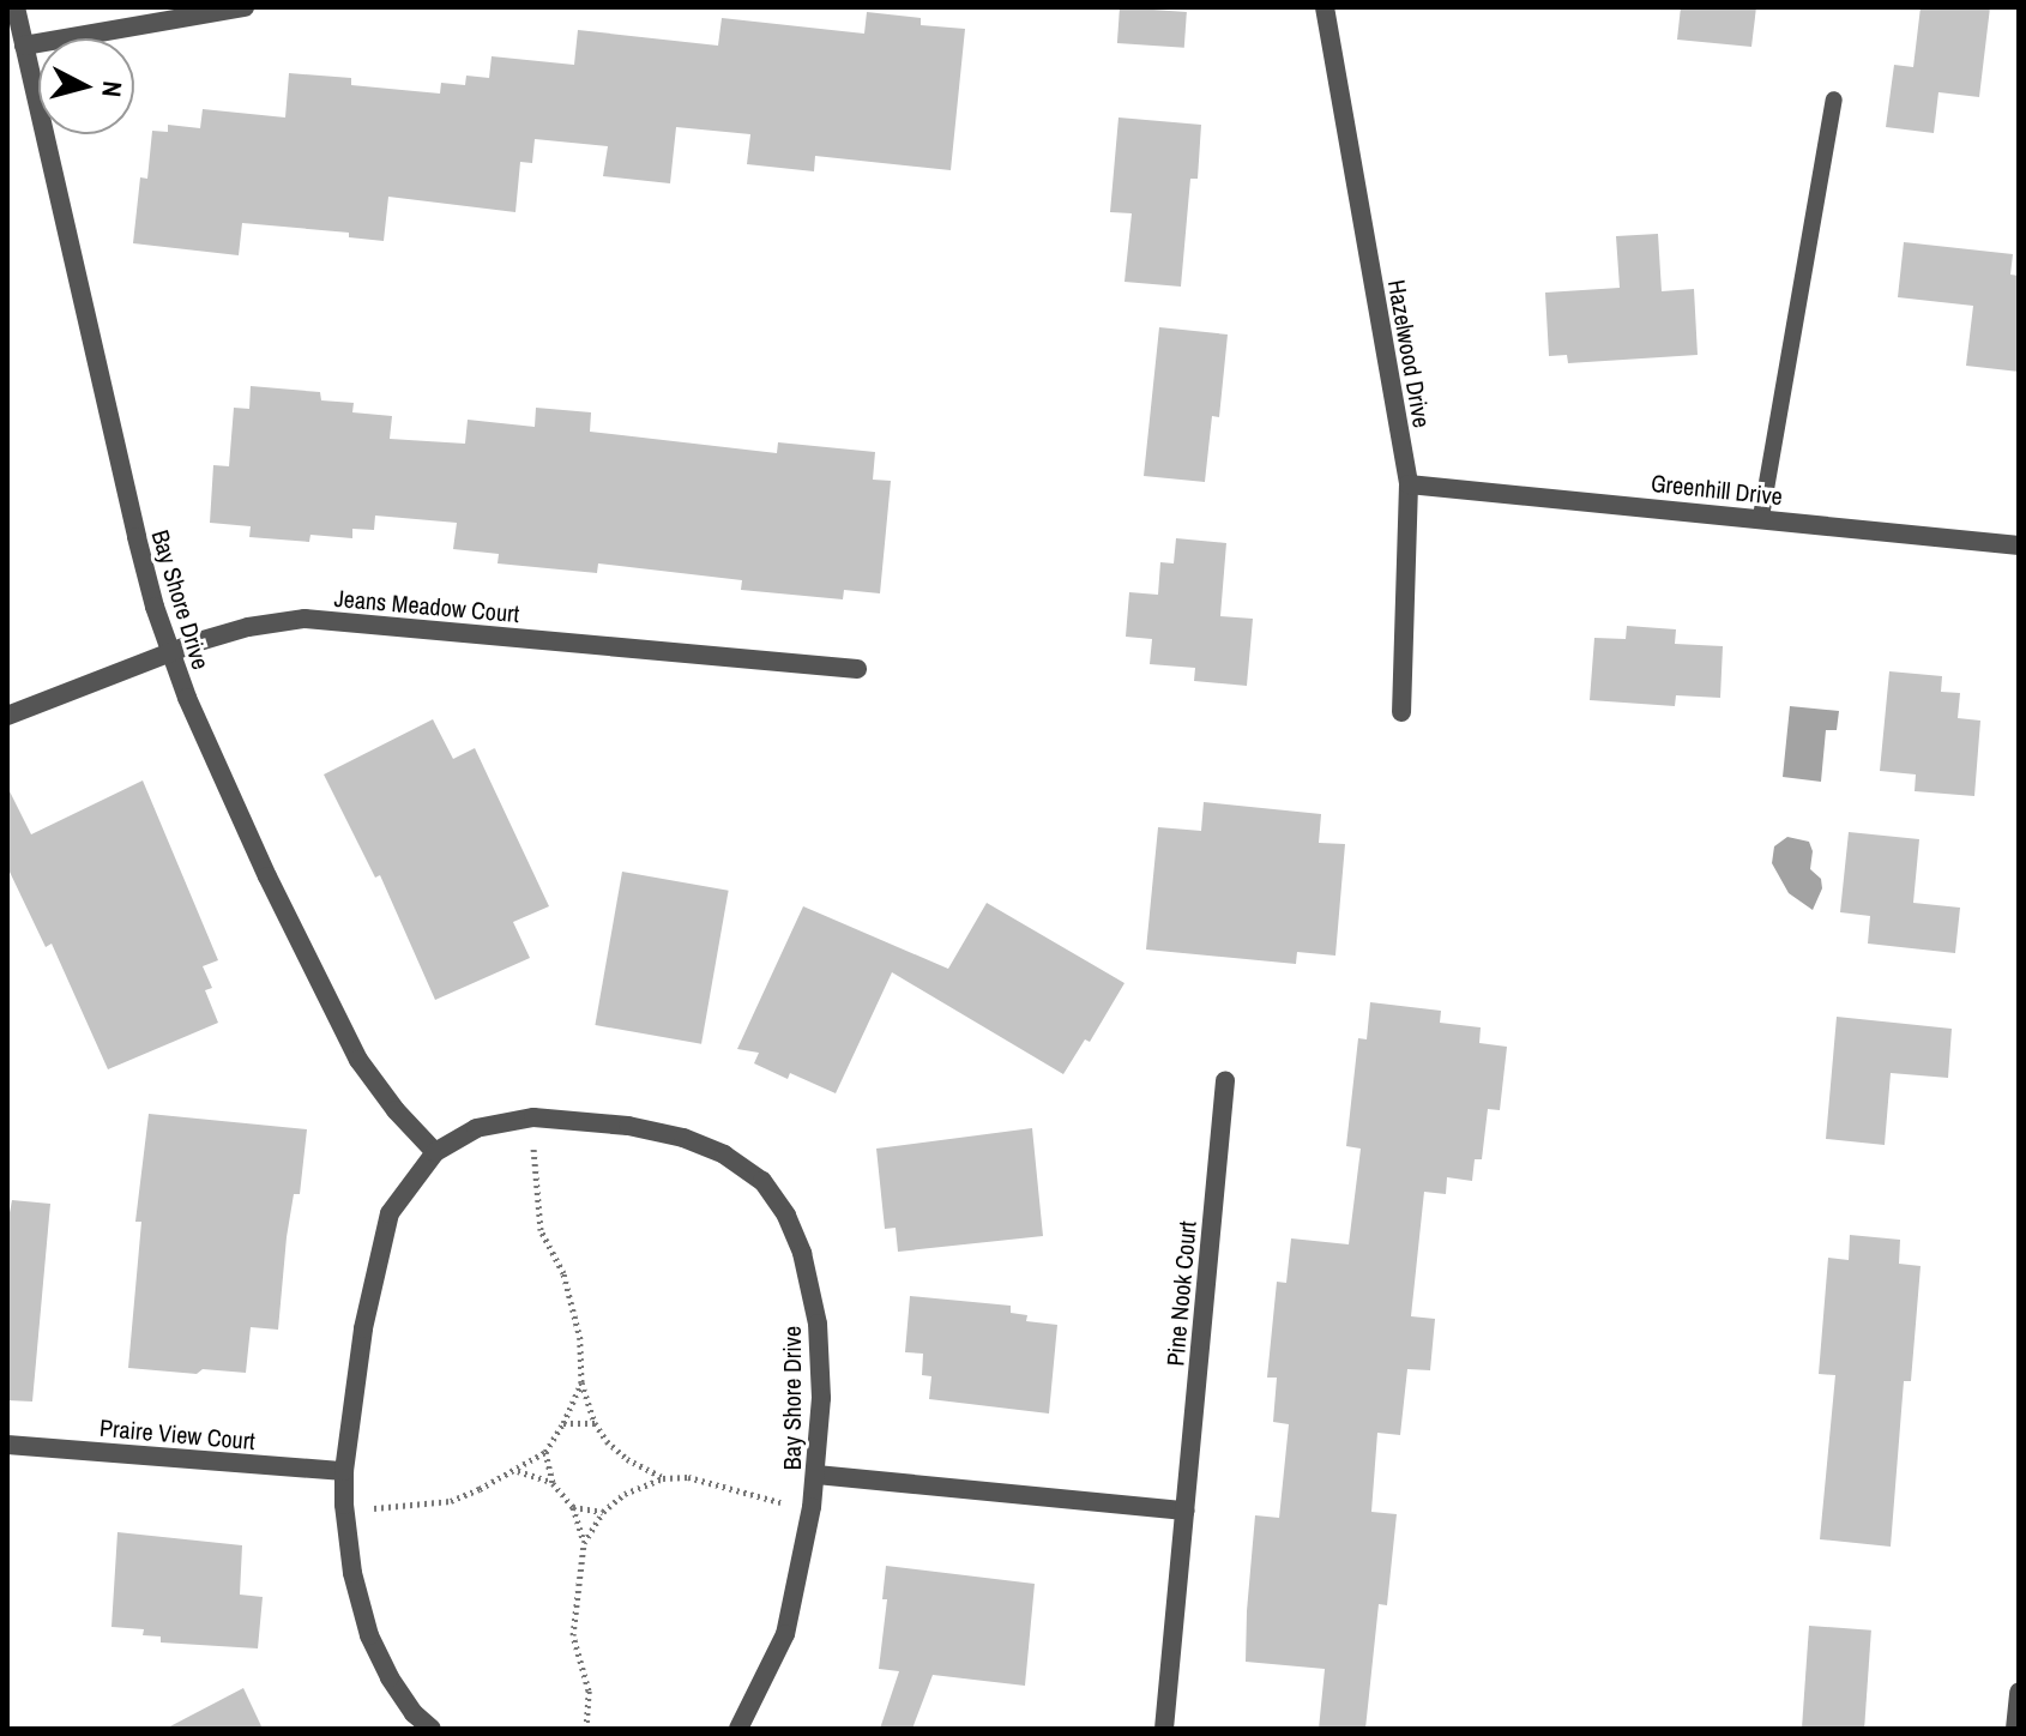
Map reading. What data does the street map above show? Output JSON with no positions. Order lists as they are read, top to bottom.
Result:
{
  "streets": {
    "street": [
      "Hazelwood Drive",
      "Greenhill Drive",
      "Bay Shore Drive",
      "Jeans Meadow Court",
      "Pine Nook Court",
      "Praire View Court"
    ]
  },
  "crossings": [
    ["Hazelwood Drive", "Greenhill Drive"],
    ["Bay Shore Drive", "Jeans Meadow Court"],
    ["Bay Shore Drive", "Praire View Court"]
  ],
  "north": "right"
}
